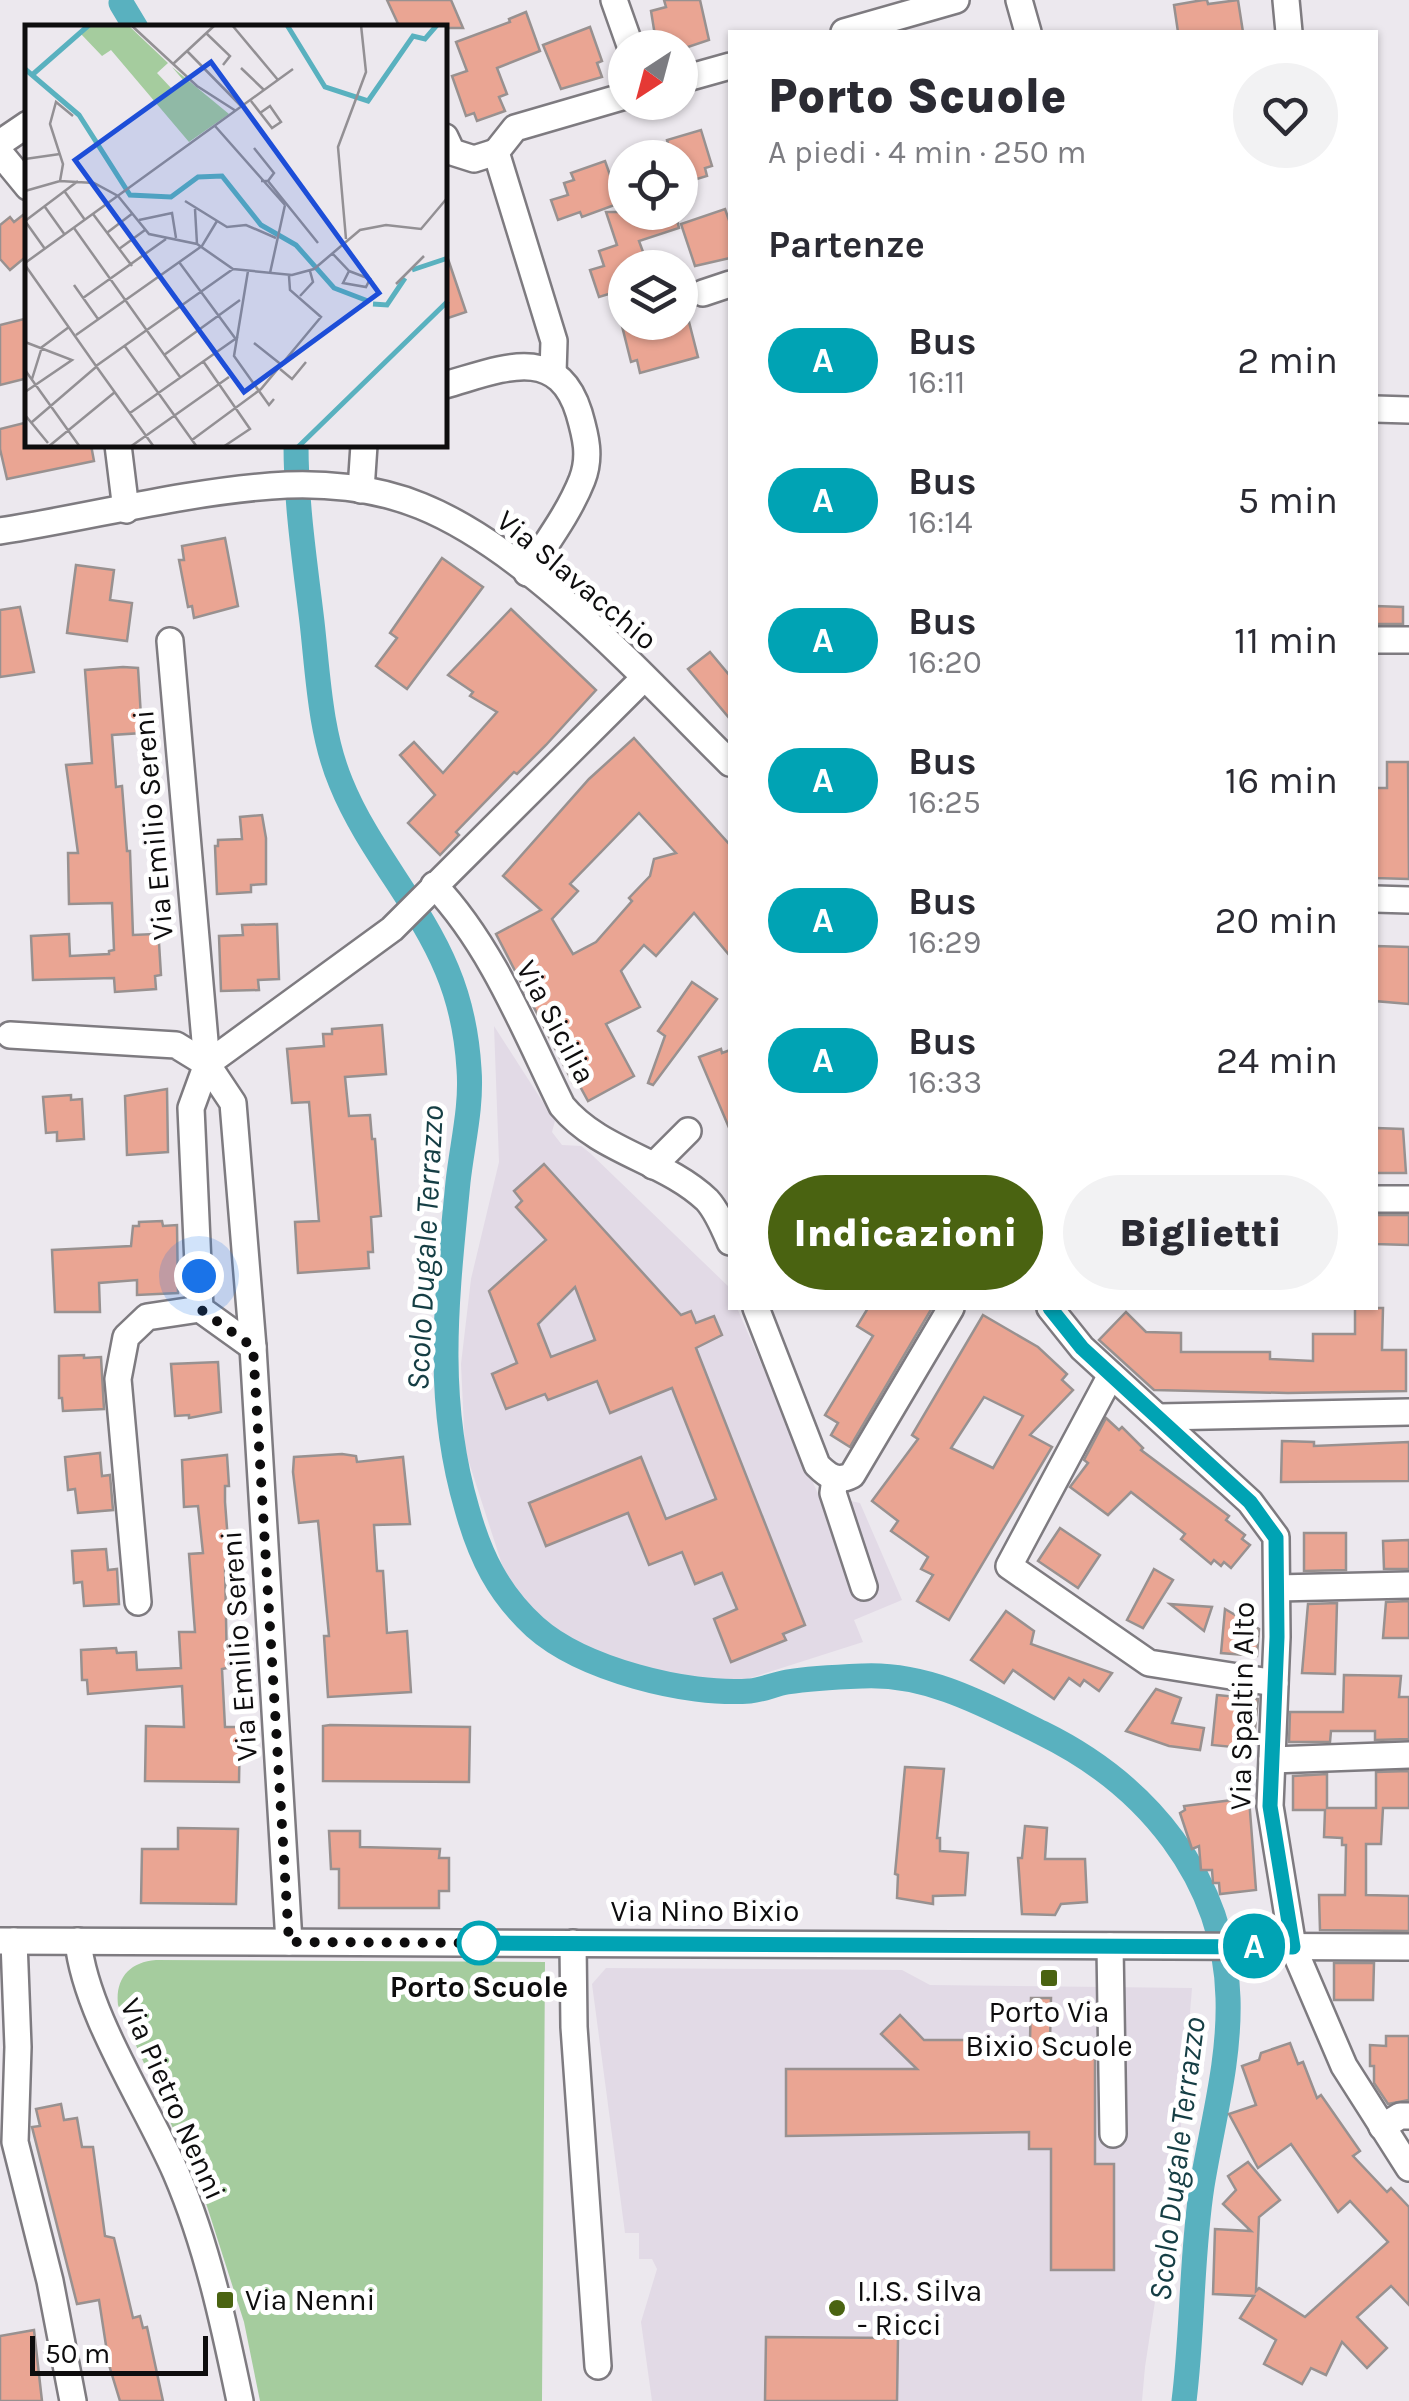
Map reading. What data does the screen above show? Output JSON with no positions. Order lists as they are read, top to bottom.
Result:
{
  "streets": {
    "street": [
      "Via Slavacchio",
      "Via Emilio Sereni",
      "Via Sicilia",
      "Via Spaltin Alto",
      "Via Nino Bixio",
      "Via Pietro Nenni"
    ]
  },
  "crossings": [
    ["Via Emilio Sereni", "Via Nino Bixio"],
    ["Via Spaltin Alto", "Via Nino Bixio"],
    ["Via Nino Bixio", "Via Pietro Nenni"]
  ],
  "water": ["Scolo Dugale Terrazzo"],
  "places": {
    "other": ["Porto Scuole", "I.I.S. Silva - Ricci"],
    "transit": ["Porto Via Bixio Scuole", "Via Nenni"]
  },
  "lines": ["bus line A"],
  "scale_bar": "50 m",
  "north": "bottom left",
  "page": {
    "on_map": "A",
    "heading": [
      ["Porto Scuole", "A piedi · 4 min · 250 m"],
      "Partenze"
    ],
    "list": [
      {
        "mark": "A",
        "name": "Bus",
        "note": "16:11",
        "value": "2 min"
      },
      {
        "mark": "A",
        "name": "Bus",
        "note": "16:14",
        "value": "5 min"
      },
      {
        "mark": "A",
        "name": "Bus",
        "note": "16:20",
        "value": "11 min"
      },
      {
        "mark": "A",
        "name": "Bus",
        "note": "16:25",
        "value": "16 min"
      },
      {
        "mark": "A",
        "name": "Bus",
        "note": "16:29",
        "value": "20 min"
      },
      {
        "mark": "A",
        "name": "Bus",
        "note": "16:33",
        "value": "24 min"
      }
    ],
    "buttons": ["Indicazioni", "Biglietti"],
    "scale": "50 m"
  }
}
